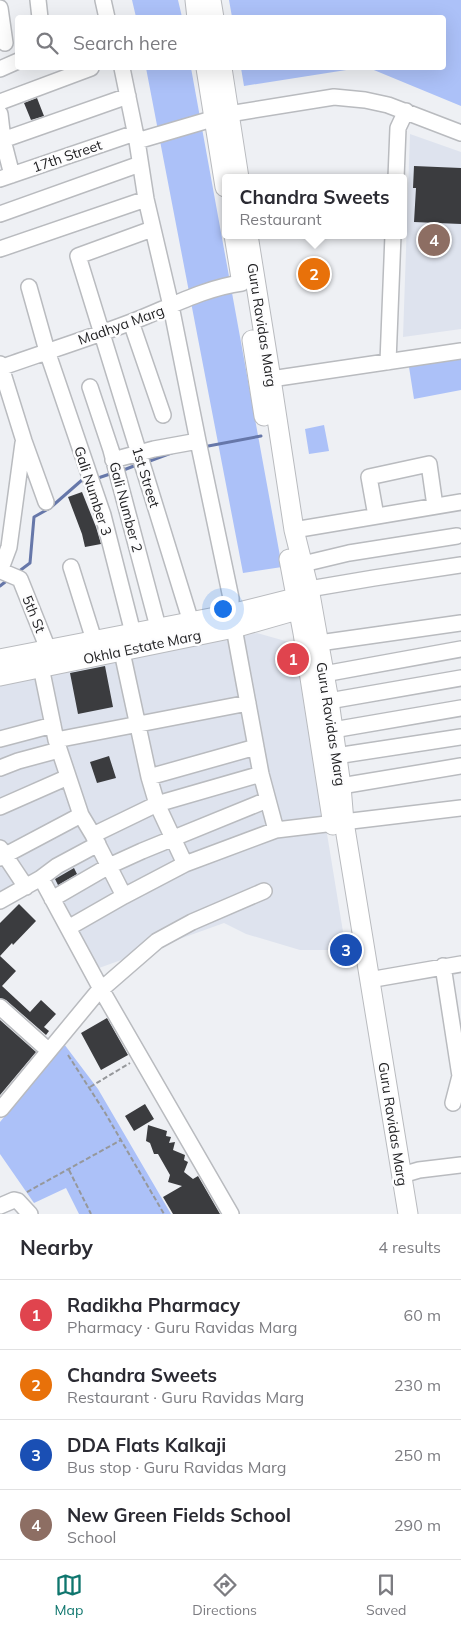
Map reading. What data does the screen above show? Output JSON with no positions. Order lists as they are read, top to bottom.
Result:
{
  "streets": {
    "main road": ["Guru Ravidas Marg", "Okhla Estate Marg"],
    "street": [
      "17th Street",
      "Madhya Marg",
      "1st Street",
      "Gali Number 3",
      "Gali Number 2",
      "5th St"
    ]
  },
  "crossings": [
    ["Madhya Marg", "Guru Ravidas Marg"],
    ["Madhya Marg", "1st Street"],
    ["Madhya Marg", "Gali Number 3"],
    ["Guru Ravidas Marg", "Okhla Estate Marg"],
    ["1st Street", "Okhla Estate Marg"],
    ["Gali Number 3", "Okhla Estate Marg"],
    ["Gali Number 2", "Okhla Estate Marg"],
    ["5th St", "Okhla Estate Marg"]
  ],
  "page": {
    "search": "Search here",
    "popup": ["Chandra Sweets", "Restaurant"],
    "pins": [
      "4",
      "2",
      "1",
      "3"
    ],
    "heading": ["Nearby", "4 results"],
    "list": [
      {
        "mark": "1",
        "name": "Radikha Pharmacy",
        "note": "Pharmacy · Guru Ravidas Marg",
        "value": "60 m"
      },
      {
        "mark": "2",
        "name": "Chandra Sweets",
        "note": "Restaurant · Guru Ravidas Marg",
        "value": "230 m"
      },
      {
        "mark": "3",
        "name": "DDA Flats Kalkaji",
        "note": "Bus stop · Guru Ravidas Marg",
        "value": "250 m"
      },
      {
        "mark": "4",
        "name": "New Green Fields School",
        "note": "School",
        "value": "290 m"
      }
    ],
    "nav": ["Map", "Directions", "Saved"]
  }
}
